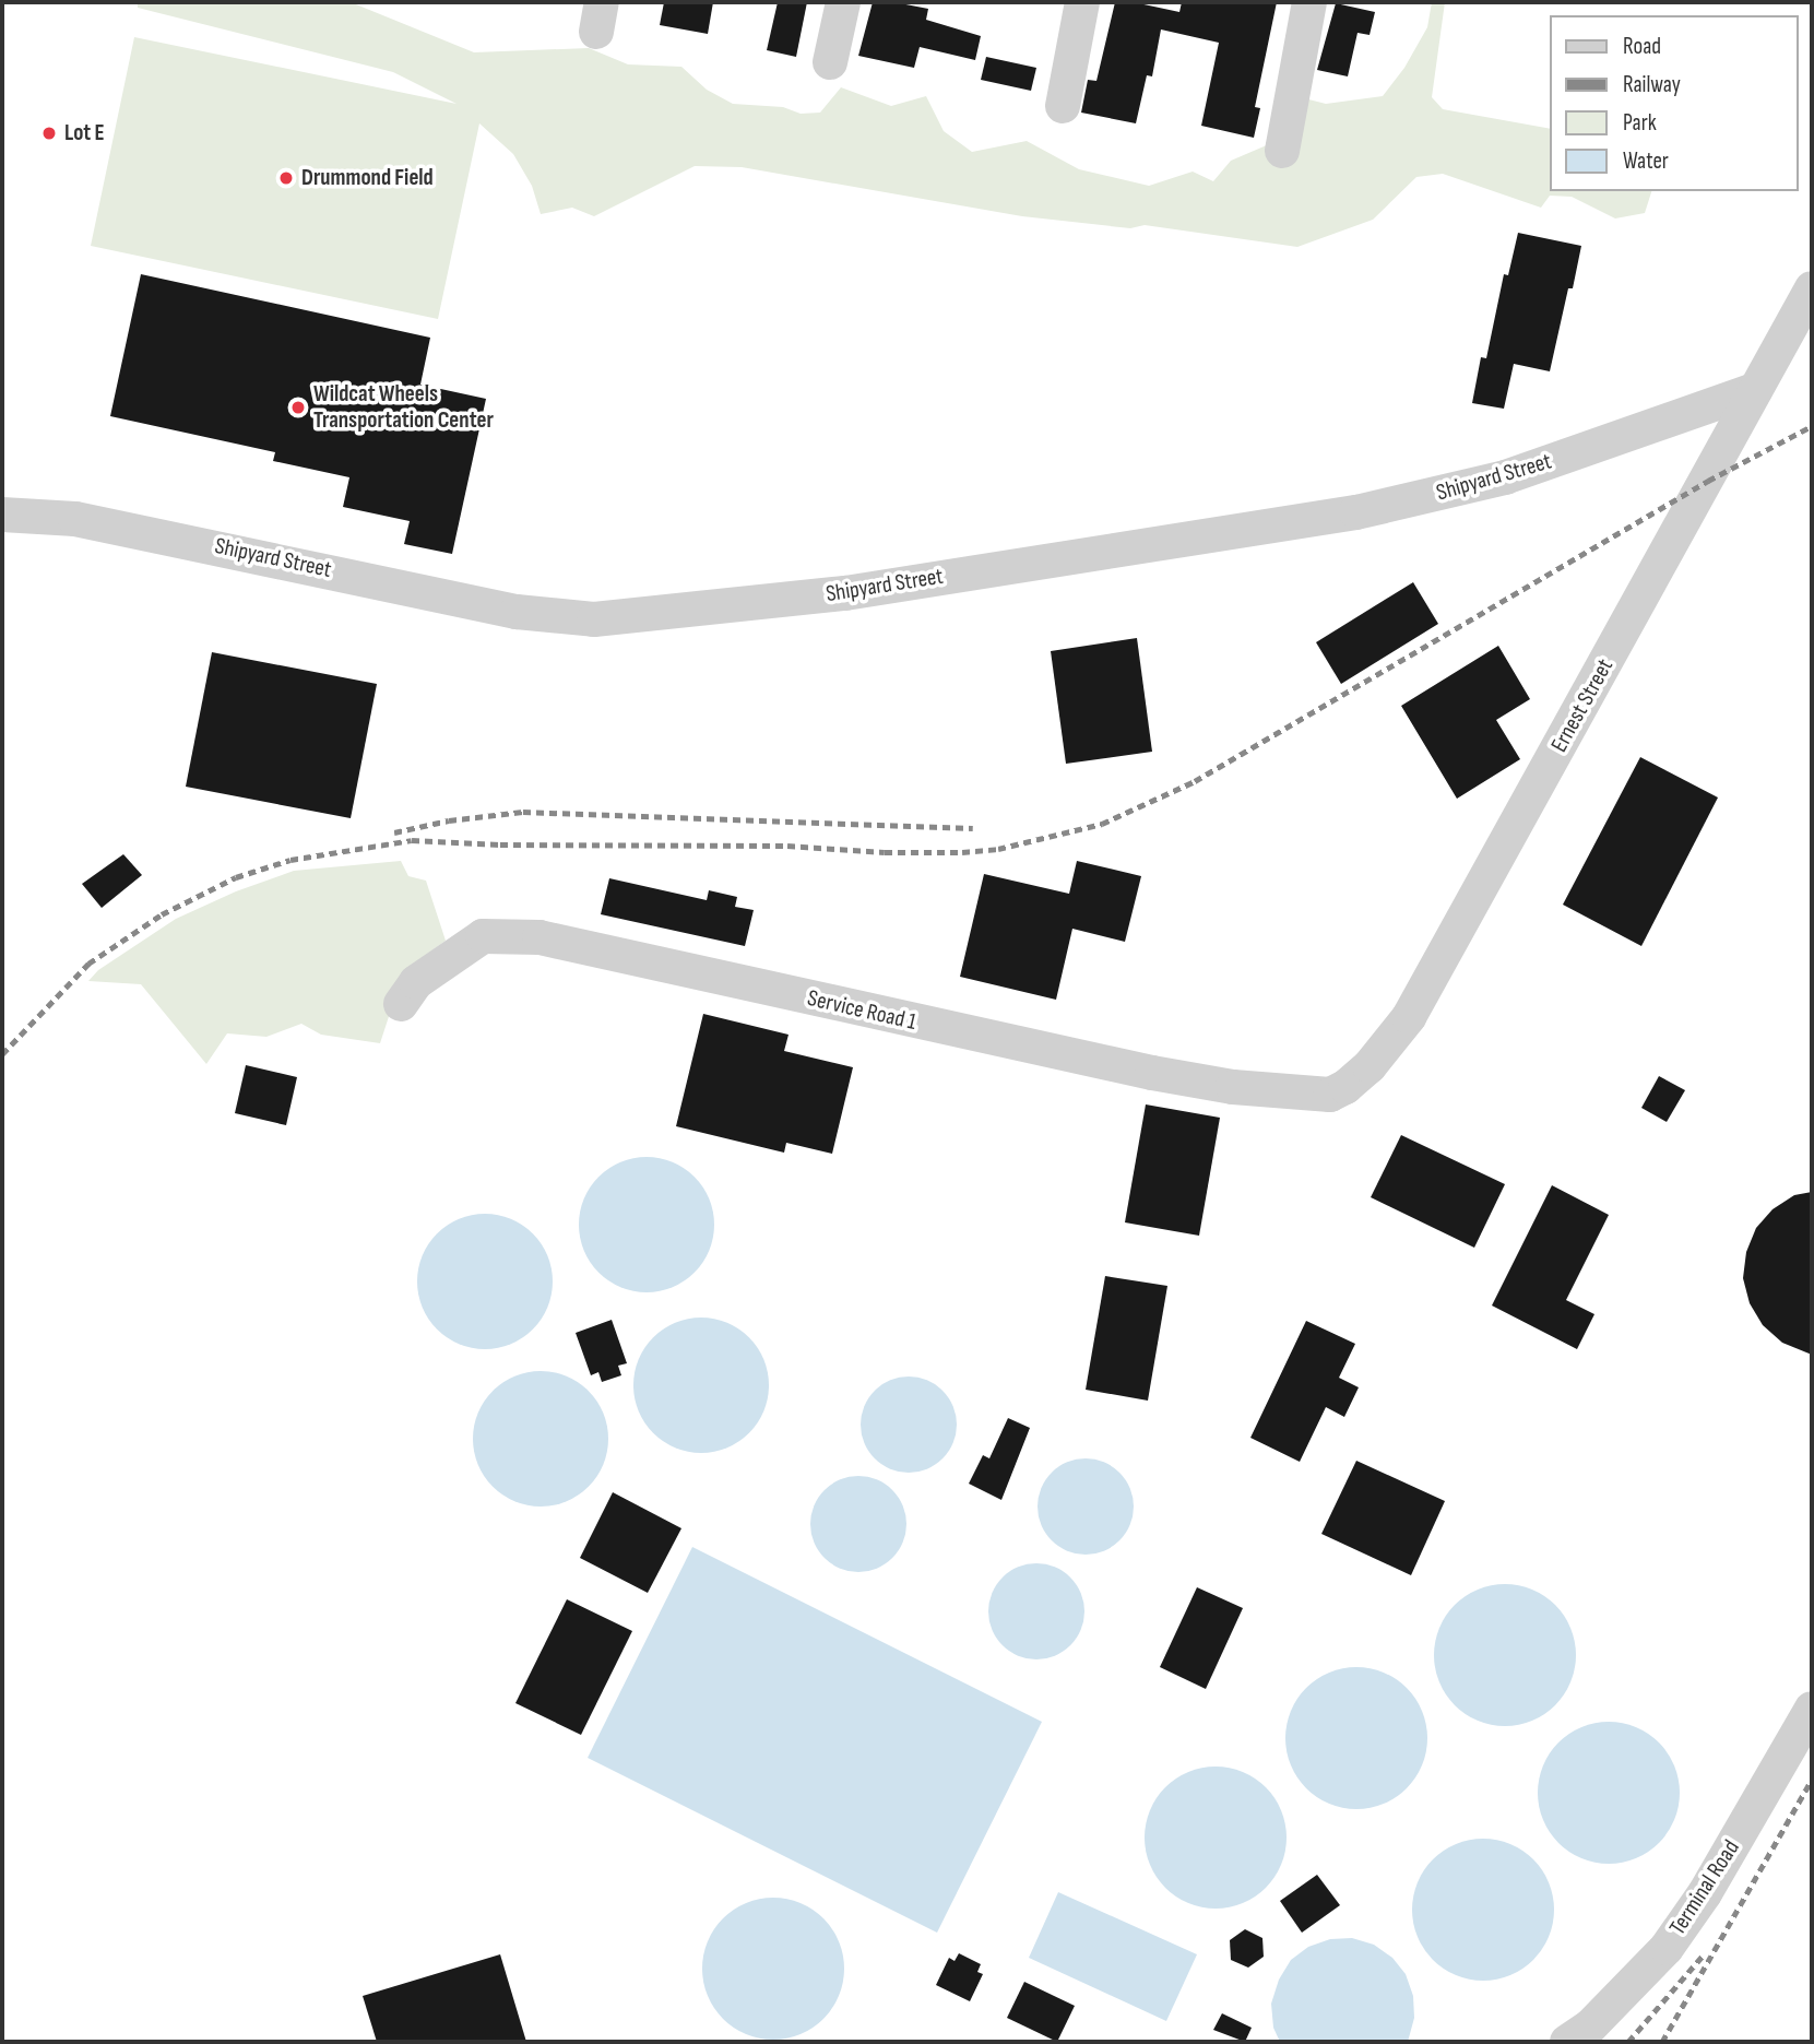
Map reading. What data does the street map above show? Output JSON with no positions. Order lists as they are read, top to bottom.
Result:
{
  "streets": {
    "street": [
      "Shipyard Street",
      "Ernest Street",
      "Service Road 1",
      "Terminal Road"
    ]
  },
  "crossings": [
    ["Shipyard Street", "Ernest Street"],
    ["Ernest Street", "Service Road 1"]
  ],
  "places": ["Lot E", "Drummond Field", "Wildcat Wheels Transportation Center"],
  "legend": [
    "Road",
    "Railway",
    "Park",
    "Water"
  ]
}
